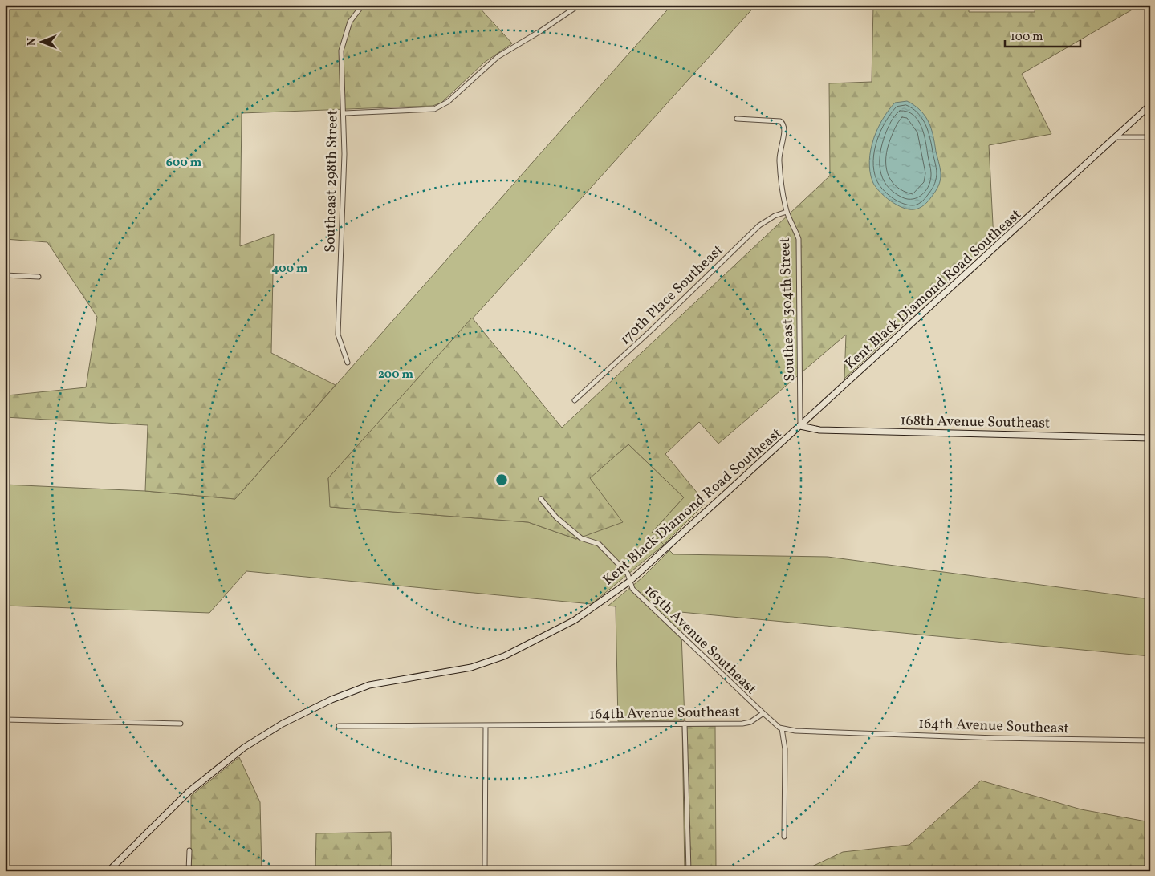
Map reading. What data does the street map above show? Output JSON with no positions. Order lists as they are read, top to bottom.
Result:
{
  "streets": {
    "street": [
      "Southeast 298th Street",
      "Kent Black Diamond Road Southeast",
      "170th Place Southeast",
      "Southeast 304th Street",
      "168th Avenue Southeast",
      "165th Avenue Southeast",
      "164th Avenue Southeast"
    ]
  },
  "crossings": [
    ["Kent Black Diamond Road Southeast", "Southeast 304th Street"],
    ["Kent Black Diamond Road Southeast", "168th Avenue Southeast"],
    ["Kent Black Diamond Road Southeast", "165th Avenue Southeast"],
    ["170th Place Southeast", "Southeast 304th Street"],
    ["Southeast 304th Street", "168th Avenue Southeast"],
    ["165th Avenue Southeast", "164th Avenue Southeast"]
  ],
  "scale_bar": "100 m",
  "north": "left",
  "rings": ["600 m", "400 m", "200 m"]
}
